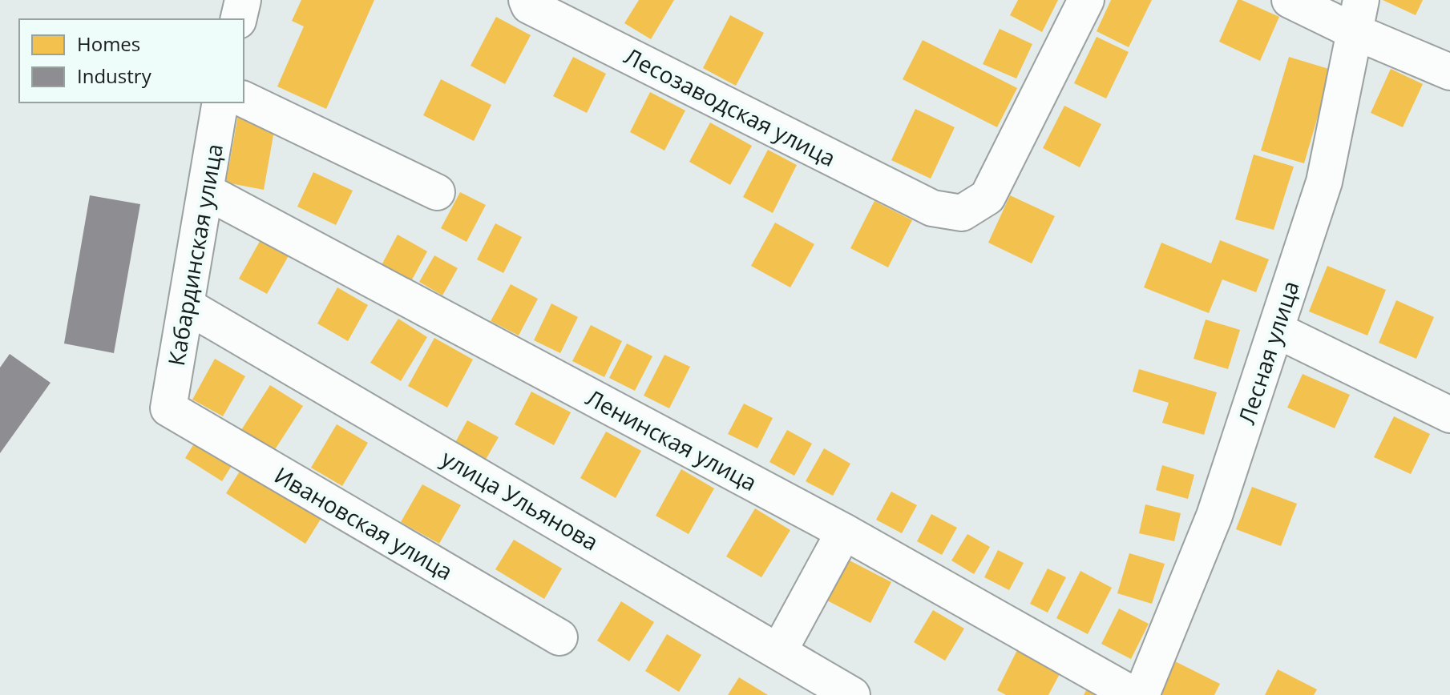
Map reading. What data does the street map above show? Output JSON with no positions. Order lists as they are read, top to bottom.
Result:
{
  "streets": {
    "street": [
      "Лесозаводская улица",
      "Кабардинская улица",
      "Лесная улица",
      "Ленинская улица",
      "улица Ульянова",
      "Ивановская улица"
    ]
  },
  "crossings": [
    ["Кабардинская улица", "Ленинская улица"],
    ["Кабардинская улица", "улица Ульянова"],
    ["Кабардинская улица", "Ивановская улица"]
  ],
  "legend": ["Homes", "Industry"]
}
